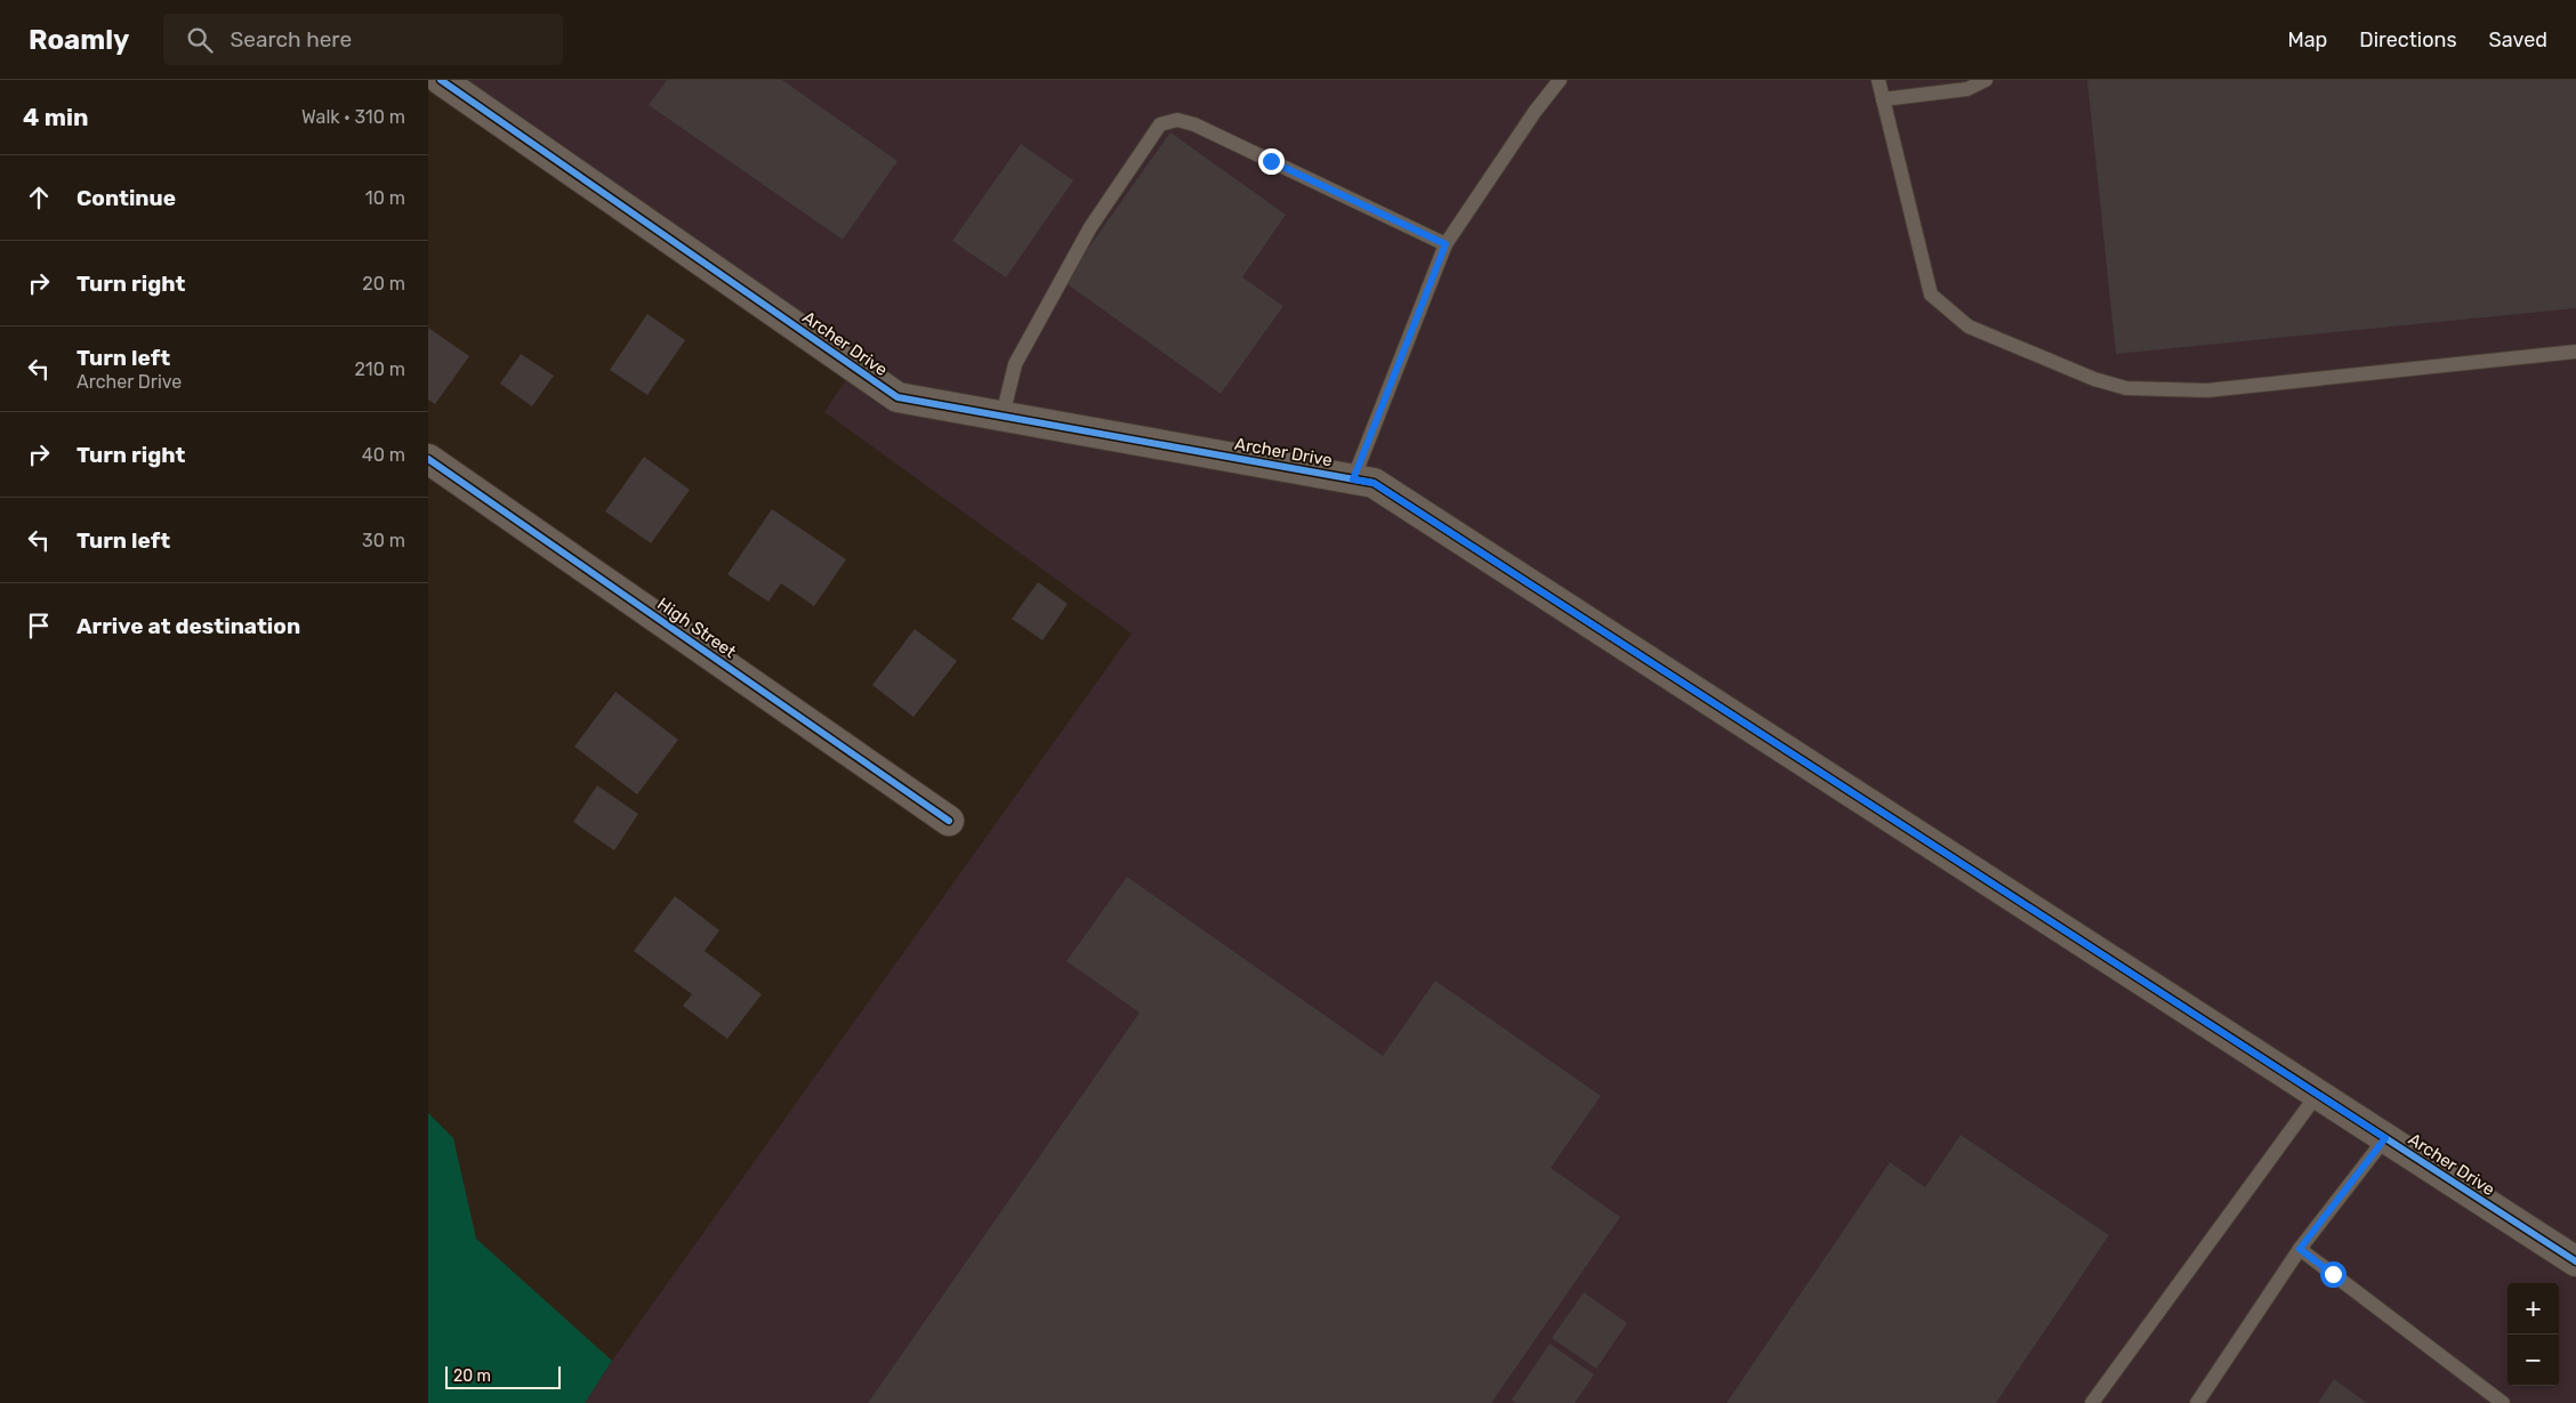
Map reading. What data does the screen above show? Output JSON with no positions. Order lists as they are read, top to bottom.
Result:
{
  "streets": {
    "street": ["Archer Drive", "High Street"]
  },
  "scale_bar": "20 m",
  "page": {
    "header": "Roamly",
    "search": "Search here",
    "nav": ["Map", "Directions", "Saved"],
    "heading": ["4 min", "Walk · 310 m"],
    "list": [
      ["Continue", "10 m"],
      ["Turn right", "20 m"],
      ["Turn left", "Archer Drive", "210 m"],
      ["Turn right", "40 m"],
      ["Turn left", "30 m"],
      "Arrive at destination"
    ],
    "map_buttons": ["+", "−"],
    "scale": "20 m"
  }
}
